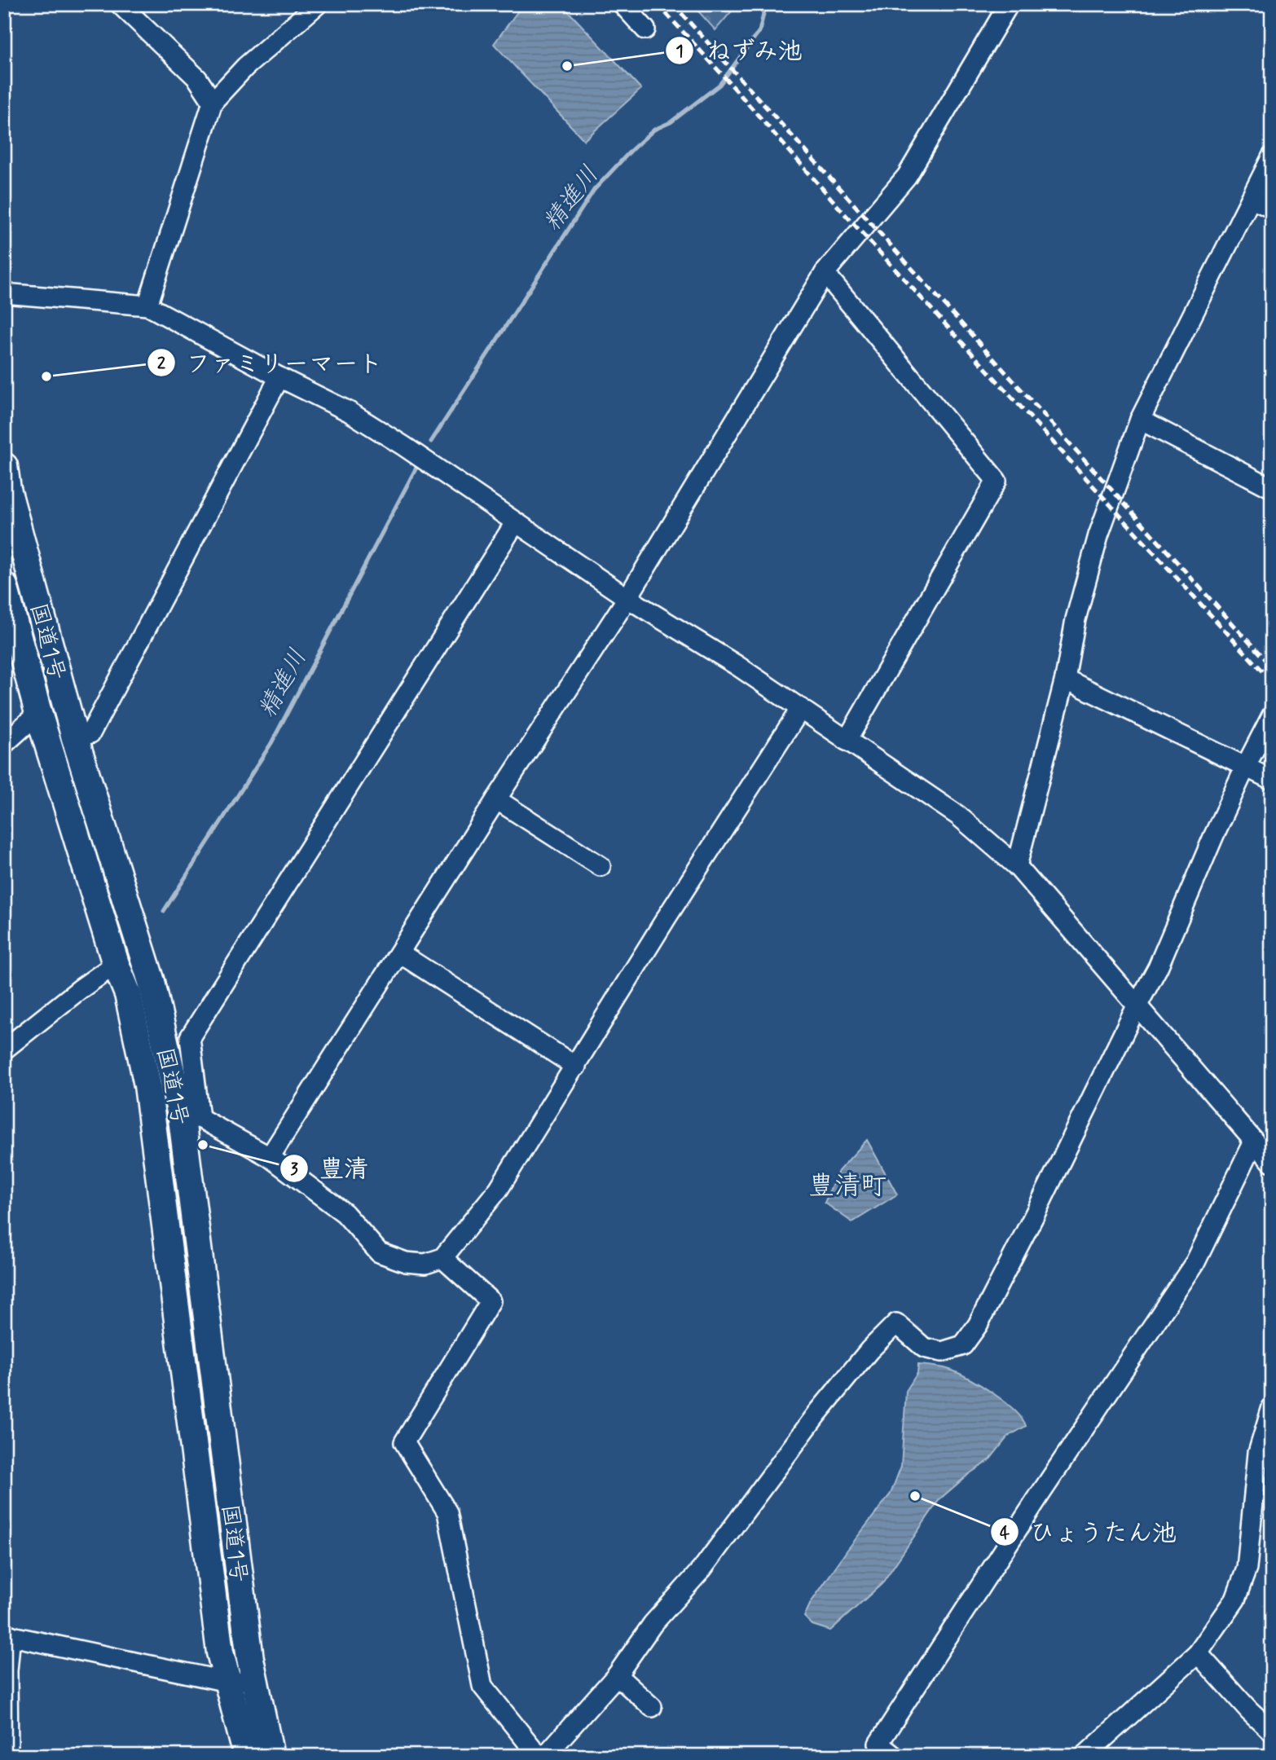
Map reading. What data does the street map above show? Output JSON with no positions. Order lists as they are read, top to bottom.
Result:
{
  "streets": {
    "highway": ["国道1号"]
  },
  "districts": ["豊清町"],
  "water": ["精進川"],
  "places": [
    "ねずみ池",
    "ファミリーマート",
    "豊清",
    "ひょうたん池"
  ]
}
